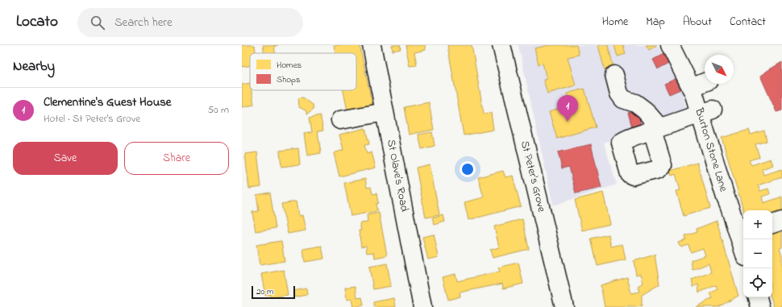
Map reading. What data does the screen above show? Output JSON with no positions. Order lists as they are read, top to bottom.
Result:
{
  "streets": {
    "street": ["Burton Stone Lane", "St Olave's Road", "St Peter's Grove"]
  },
  "legend": ["Homes", "Shops"],
  "scale_bar": "20 m",
  "north": "bottom right",
  "page": {
    "header": "Locato",
    "search": "Search here",
    "nav": [
      "Home",
      "Map",
      "About",
      "Contact"
    ],
    "heading": "Nearby",
    "list": [
      {
        "mark": "1",
        "name": "Clementine's Guest House",
        "note": "Hotel · St Peter's Grove",
        "value": "50 m"
      }
    ],
    "pins": "1",
    "buttons": ["Save", "Share"],
    "map_buttons": ["+", "−"],
    "scale": "20 m"
  }
}
